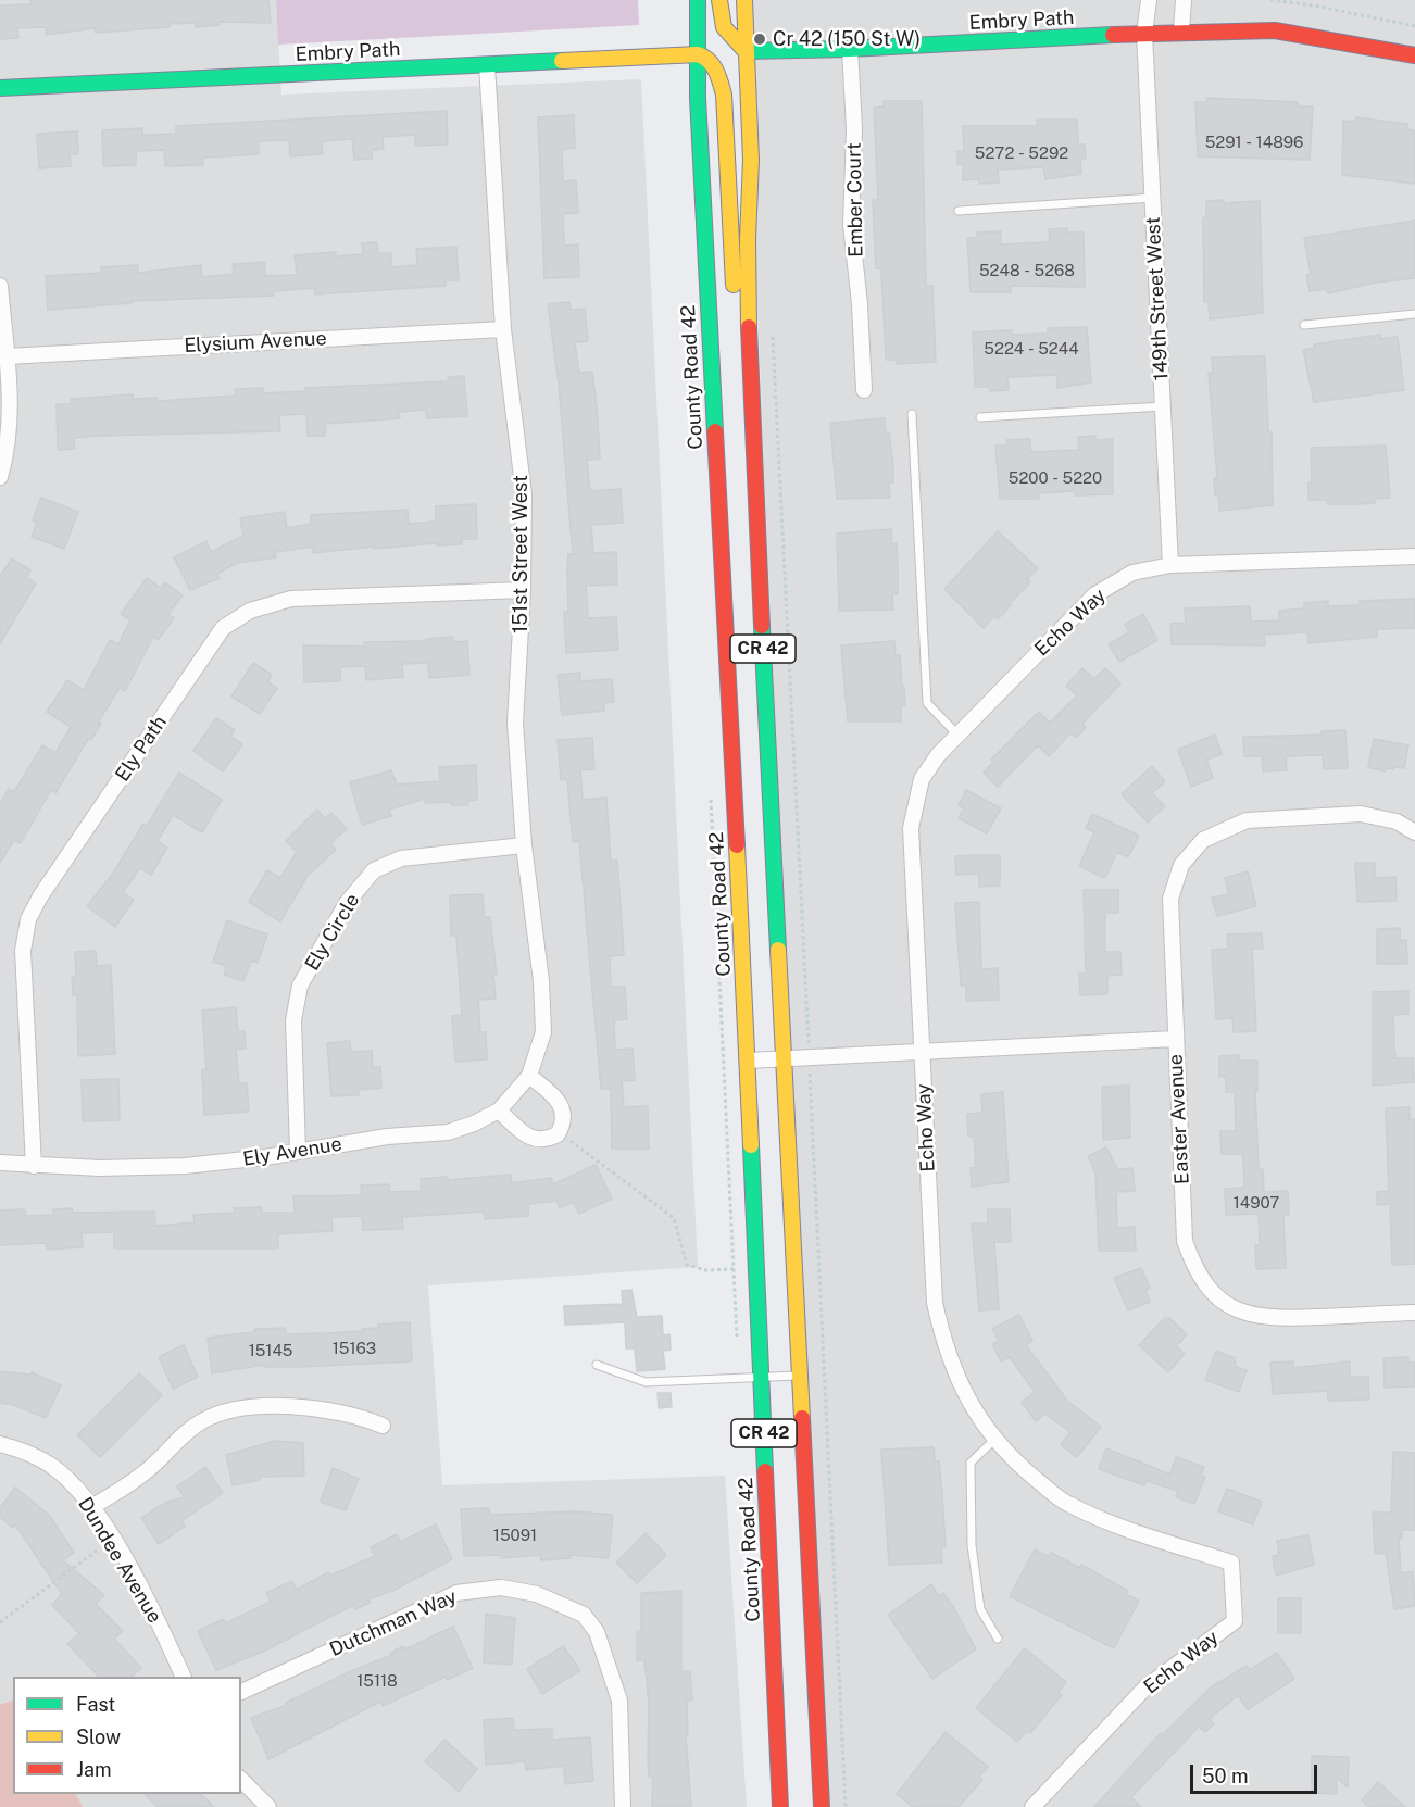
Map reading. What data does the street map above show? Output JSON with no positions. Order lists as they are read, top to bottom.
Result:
{
  "streets": {
    "main road": ["Embry Path", "County Road 42", "CR 42"],
    "street": [
      "Ember Court",
      "149th Street West",
      "Elysium Avenue",
      "151st Street West",
      "Echo Way",
      "Ely Path",
      "Ely Circle",
      "Easter Avenue",
      "Ely Avenue",
      "Dundee Avenue",
      "Dutchman Way"
    ]
  },
  "crossings": [
    ["Embry Path", "Ember Court"],
    ["Embry Path", "149th Street West"],
    ["Embry Path", "County Road 42"],
    ["Embry Path", "151st Street West"],
    ["Embry Path", "CR 42"],
    ["149th Street West", "Echo Way"],
    ["Elysium Avenue", "151st Street West"],
    ["County Road 42", "Easter Avenue"],
    ["151st Street West", "Ely Path"],
    ["151st Street West", "Ely Circle"],
    ["151st Street West", "Ely Avenue"],
    ["Echo Way", "Easter Avenue"],
    ["CR 42", "Easter Avenue"],
    ["Ely Path", "Ely Avenue"],
    ["Ely Circle", "Ely Avenue"]
  ],
  "places": ["Cr 42 (150 St W)"],
  "house_numbers": [
    "5291 - 14896",
    "5272 - 5292",
    "5248 - 5268",
    "5224 - 5244",
    "5200 - 5220",
    "14907",
    "15163",
    "15145",
    "15091",
    "15118"
  ],
  "legend": ["Fast", "Slow", "Jam"],
  "scale_bar": "50 m"
}
